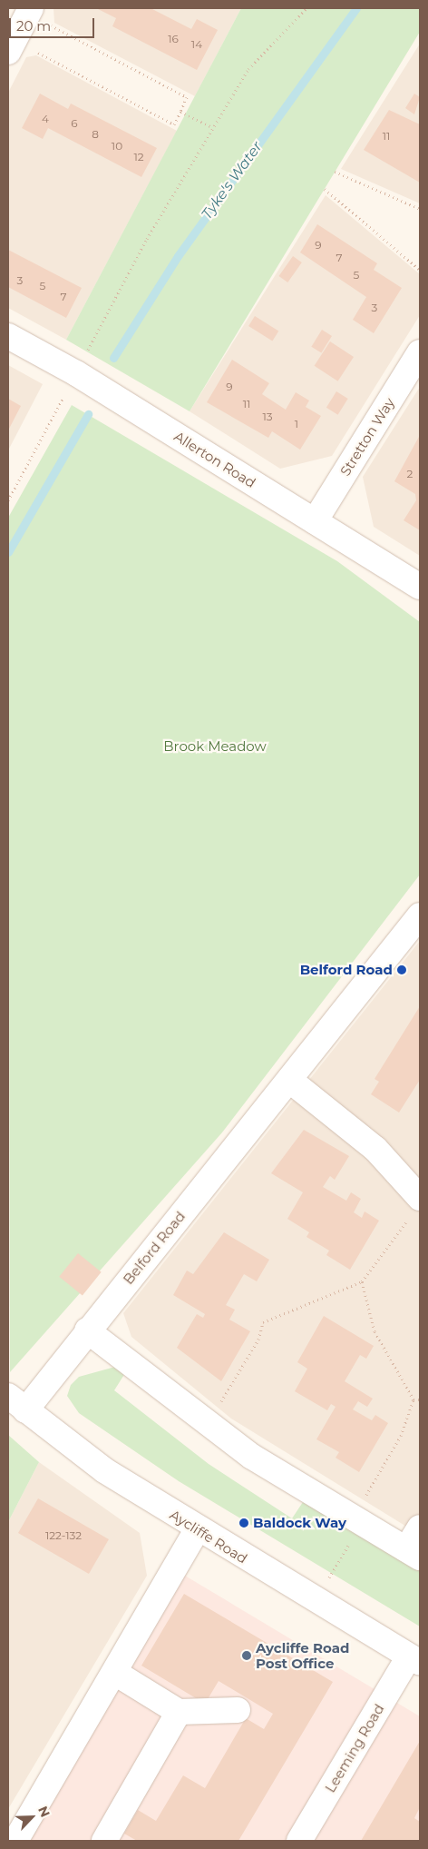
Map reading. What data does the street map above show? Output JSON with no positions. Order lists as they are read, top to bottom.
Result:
{
  "streets": {
    "street": [
      "Stretton Way",
      "Allerton Road",
      "Belford Road",
      "Aycliffe Road",
      "Leeming Road"
    ]
  },
  "crossings": [
    ["Stretton Way", "Allerton Road"],
    ["Belford Road", "Aycliffe Road"],
    ["Aycliffe Road", "Leeming Road"]
  ],
  "water": ["Tyke's Water"],
  "parks": ["Brook Meadow"],
  "places": ["Belford Road", "Baldock Way", "Aycliffe Road Post Office"],
  "house_numbers": [
    "16",
    "14",
    "4",
    "6",
    "8",
    "11",
    "10",
    "12",
    "9",
    "7",
    "5",
    "3",
    "5",
    "7",
    "3",
    "9",
    "11",
    "13",
    "1",
    "2",
    "122-132"
  ],
  "scale_bar": "20 m",
  "north": "top right"
}
